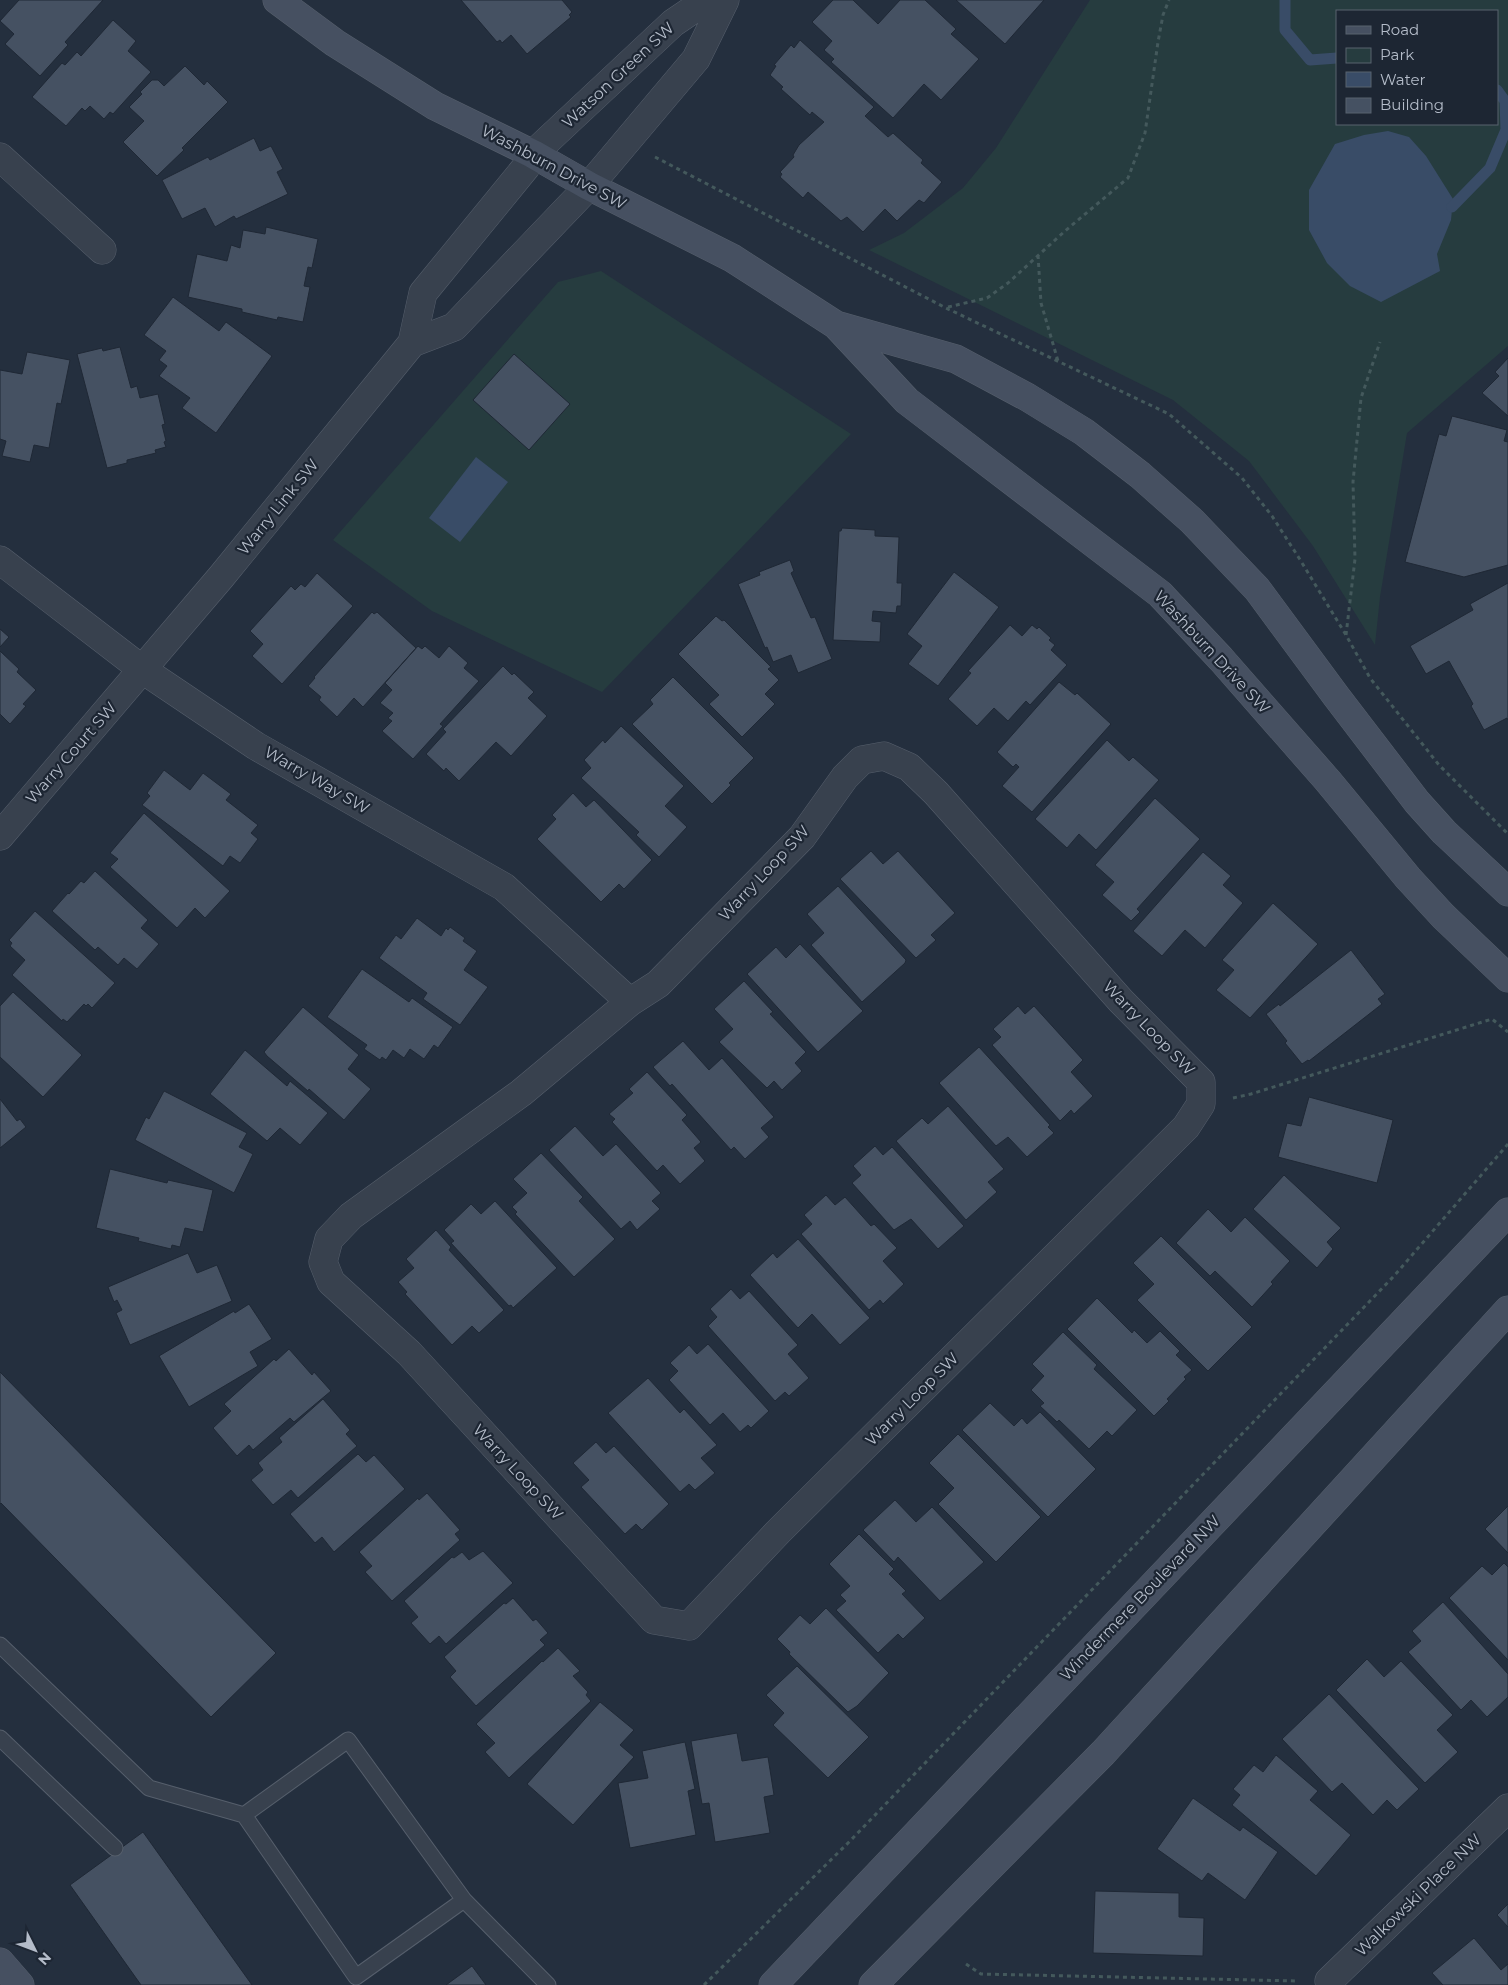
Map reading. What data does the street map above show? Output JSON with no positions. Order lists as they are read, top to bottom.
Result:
{
  "streets": {
    "street": [
      "Watson Green SW",
      "Washburn Drive SW",
      "Warry Link SW",
      "Warry Court SW",
      "Warry Way SW",
      "Warry Loop SW",
      "Windermere Boulevard NW",
      "Walkowski Place NW"
    ]
  },
  "crossings": [
    ["Watson Green SW", "Washburn Drive SW"],
    ["Watson Green SW", "Warry Link SW"],
    ["Washburn Drive SW", "Warry Link SW"],
    ["Warry Link SW", "Warry Court SW"],
    ["Warry Link SW", "Warry Way SW"],
    ["Warry Court SW", "Warry Way SW"],
    ["Warry Way SW", "Warry Loop SW"]
  ],
  "legend": [
    "Road",
    "Park",
    "Water",
    "Building"
  ],
  "north": "bottom right"
}
